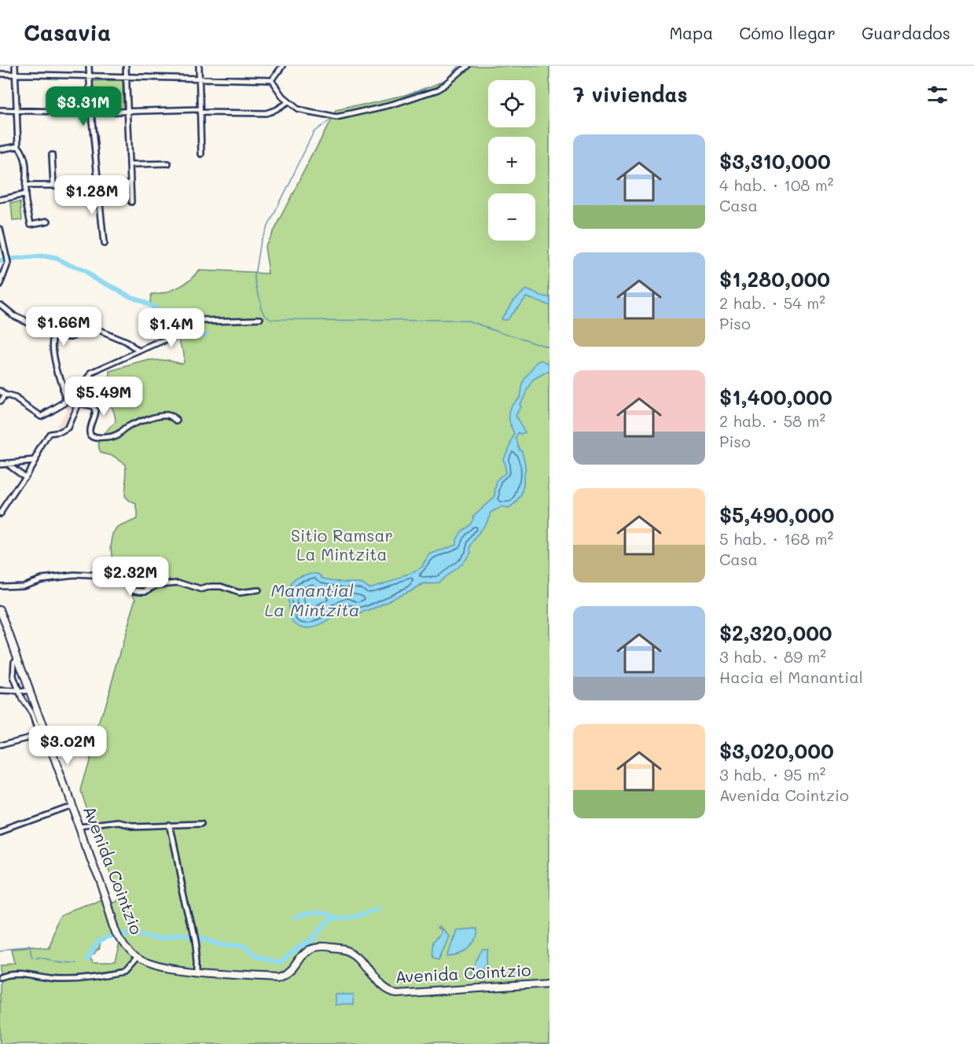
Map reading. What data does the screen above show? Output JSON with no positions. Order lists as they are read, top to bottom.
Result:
{
  "streets": {
    "main road": ["Avenida Cointzio"]
  },
  "water": ["Manantial La Mintzita"],
  "parks": ["Sitio Ramsar La Mintzita"],
  "page": {
    "header": "Casavia",
    "nav": ["Mapa", "Cómo llegar", "Guardados"],
    "heading": "7 viviendas",
    "map_buttons": ["+", "−"],
    "price": [
      "$3.31M",
      "$1.28M",
      "$1.66M",
      "$1.4M",
      "$5.49M",
      "$2.32M",
      "$3.02M"
    ],
    "list": [
      {
        "name": "$3,310,000",
        "note": "4 hab. · 108 m² · Casa"
      },
      {
        "name": "$1,280,000",
        "note": "2 hab. · 54 m² · Piso"
      },
      {
        "name": "$1,400,000",
        "note": "2 hab. · 58 m² · Piso"
      },
      {
        "name": "$5,490,000",
        "note": "5 hab. · 168 m² · Casa"
      },
      {
        "name": "$2,320,000",
        "note": "3 hab. · 89 m² · Hacia el Manantial"
      },
      {
        "name": "$3,020,000",
        "note": "3 hab. · 95 m² · Avenida Cointzio"
      }
    ]
  }
}
